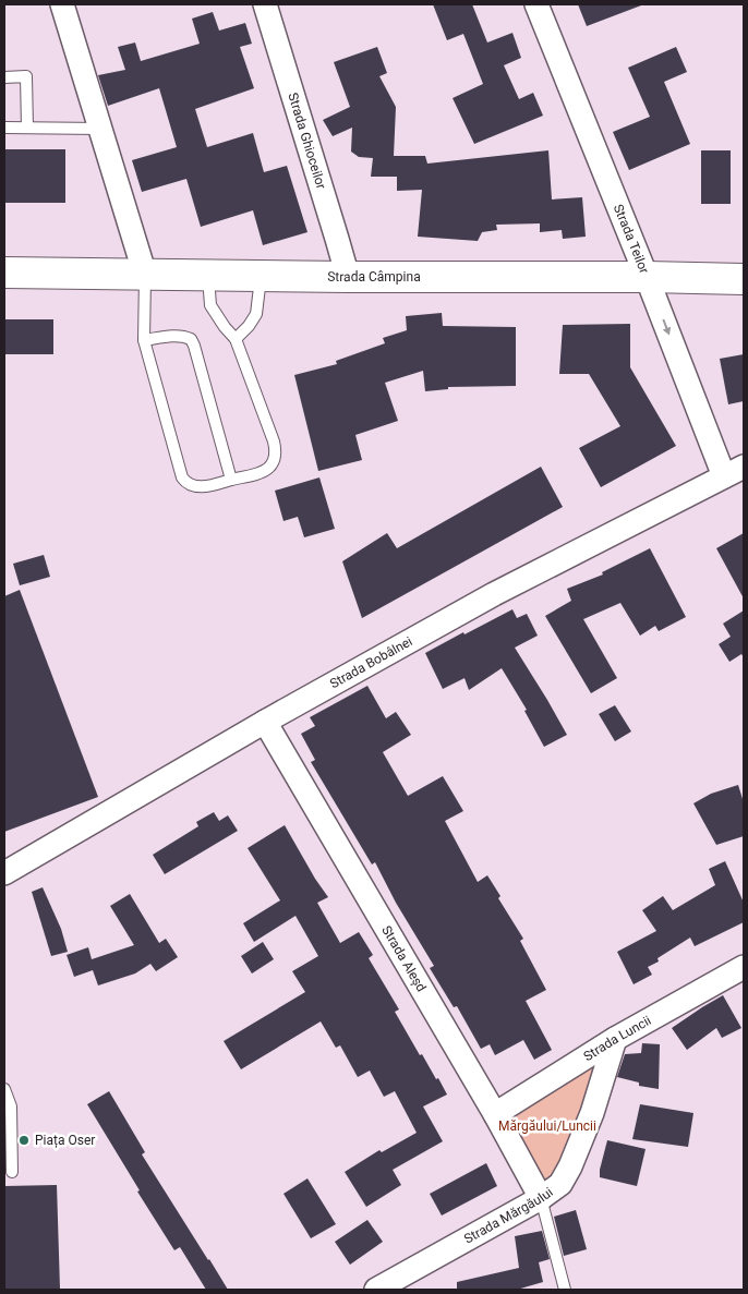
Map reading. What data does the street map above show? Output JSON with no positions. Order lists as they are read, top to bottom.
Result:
{
  "streets": {
    "main road": ["Strada Câmpina"],
    "street": [
      "Strada Ghioceilor",
      "Strada Teilor",
      "Strada Bobâlnei",
      "Strada Aleșd",
      "Strada Luncii",
      "Strada Mărgăului"
    ]
  },
  "crossings": [
    ["Strada Ghioceilor", "Strada Câmpina"],
    ["Strada Teilor", "Strada Câmpina"],
    ["Strada Teilor", "Strada Bobâlnei"],
    ["Strada Bobâlnei", "Strada Aleșd"],
    ["Strada Aleșd", "Strada Luncii"],
    ["Strada Aleșd", "Strada Mărgăului"],
    ["Strada Luncii", "Strada Mărgăului"]
  ],
  "one_way": ["Strada Teilor"],
  "parks": ["Mărgăului/Luncii"],
  "places": ["Piața Oser"]
}
